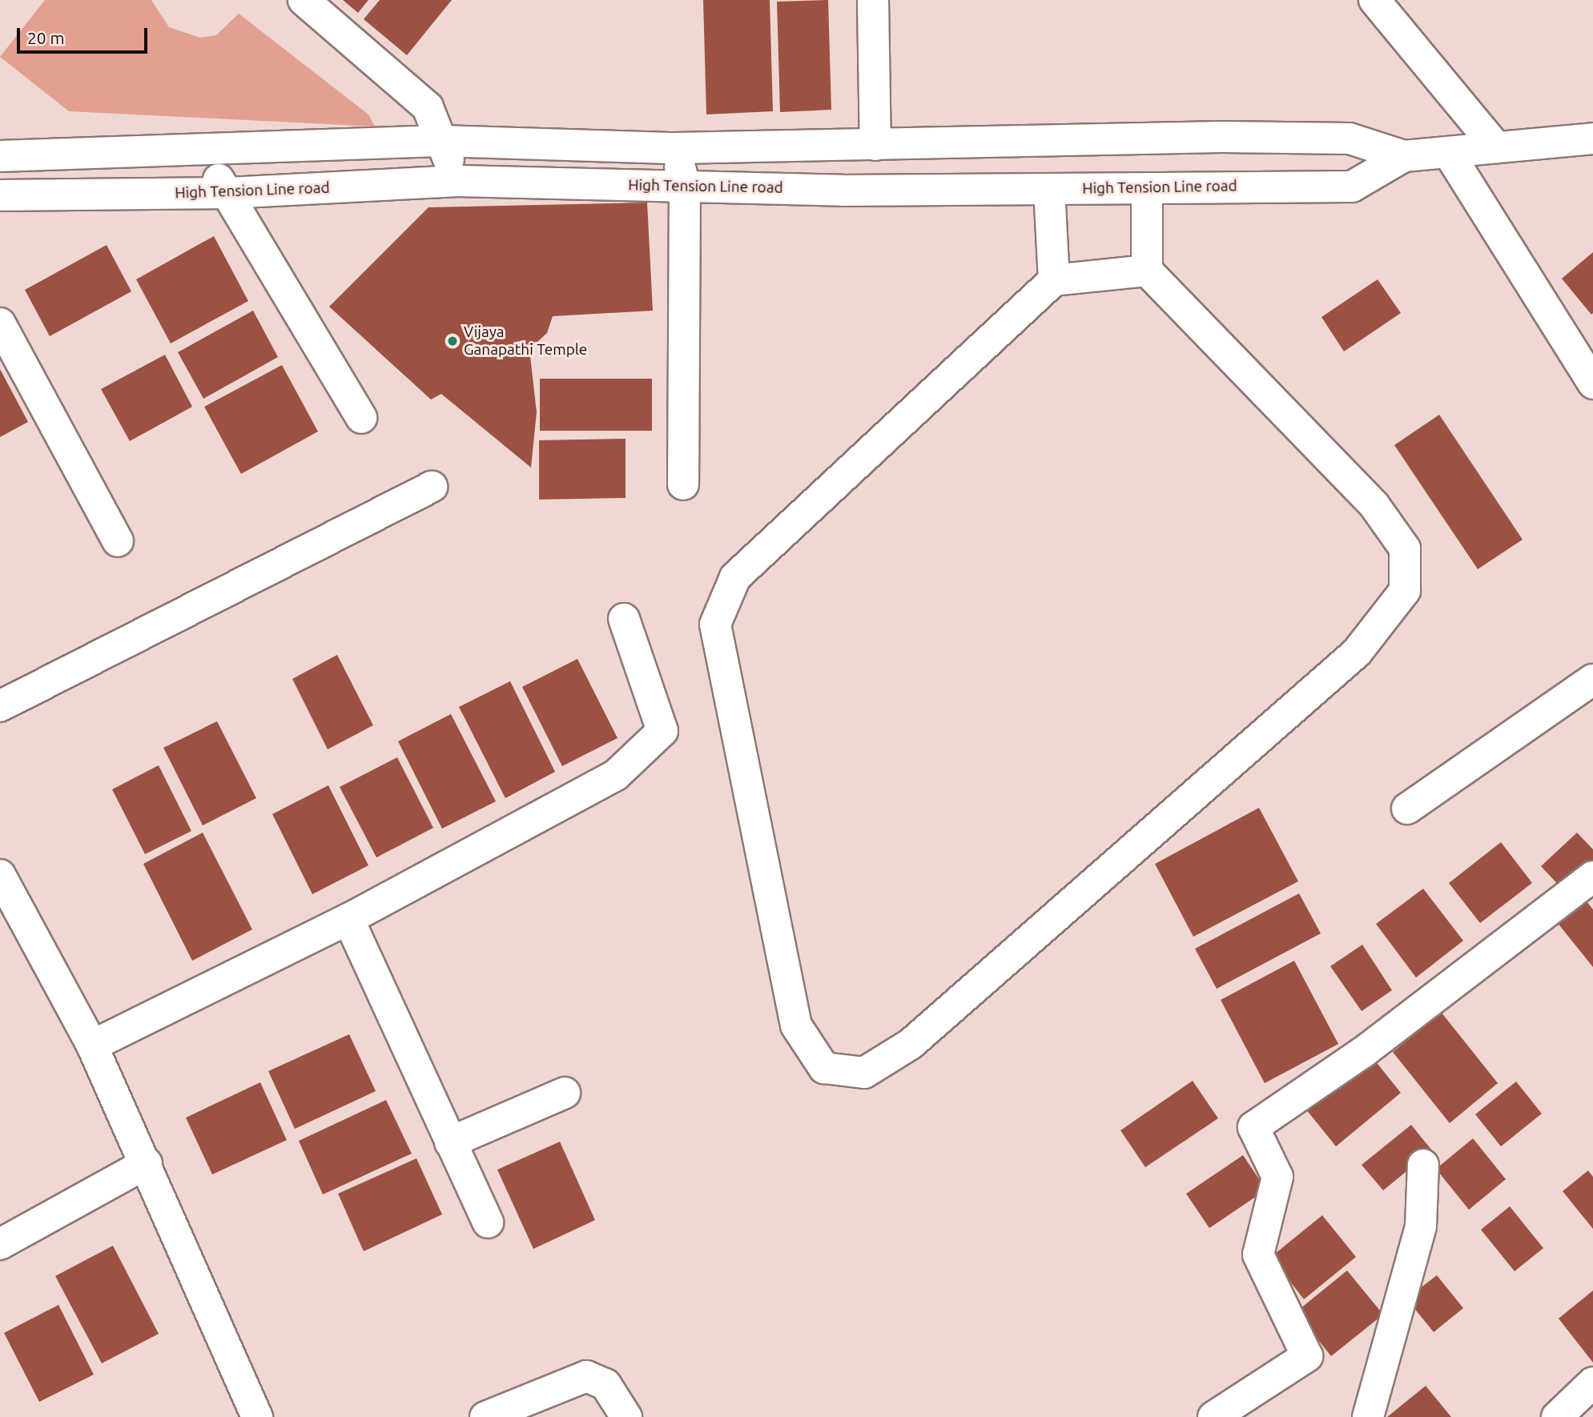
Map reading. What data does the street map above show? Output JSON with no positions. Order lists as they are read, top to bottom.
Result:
{
  "streets": {
    "street": ["High Tension Line road"]
  },
  "places": ["Vijaya Ganapathi Temple"],
  "scale_bar": "20 m"
}
